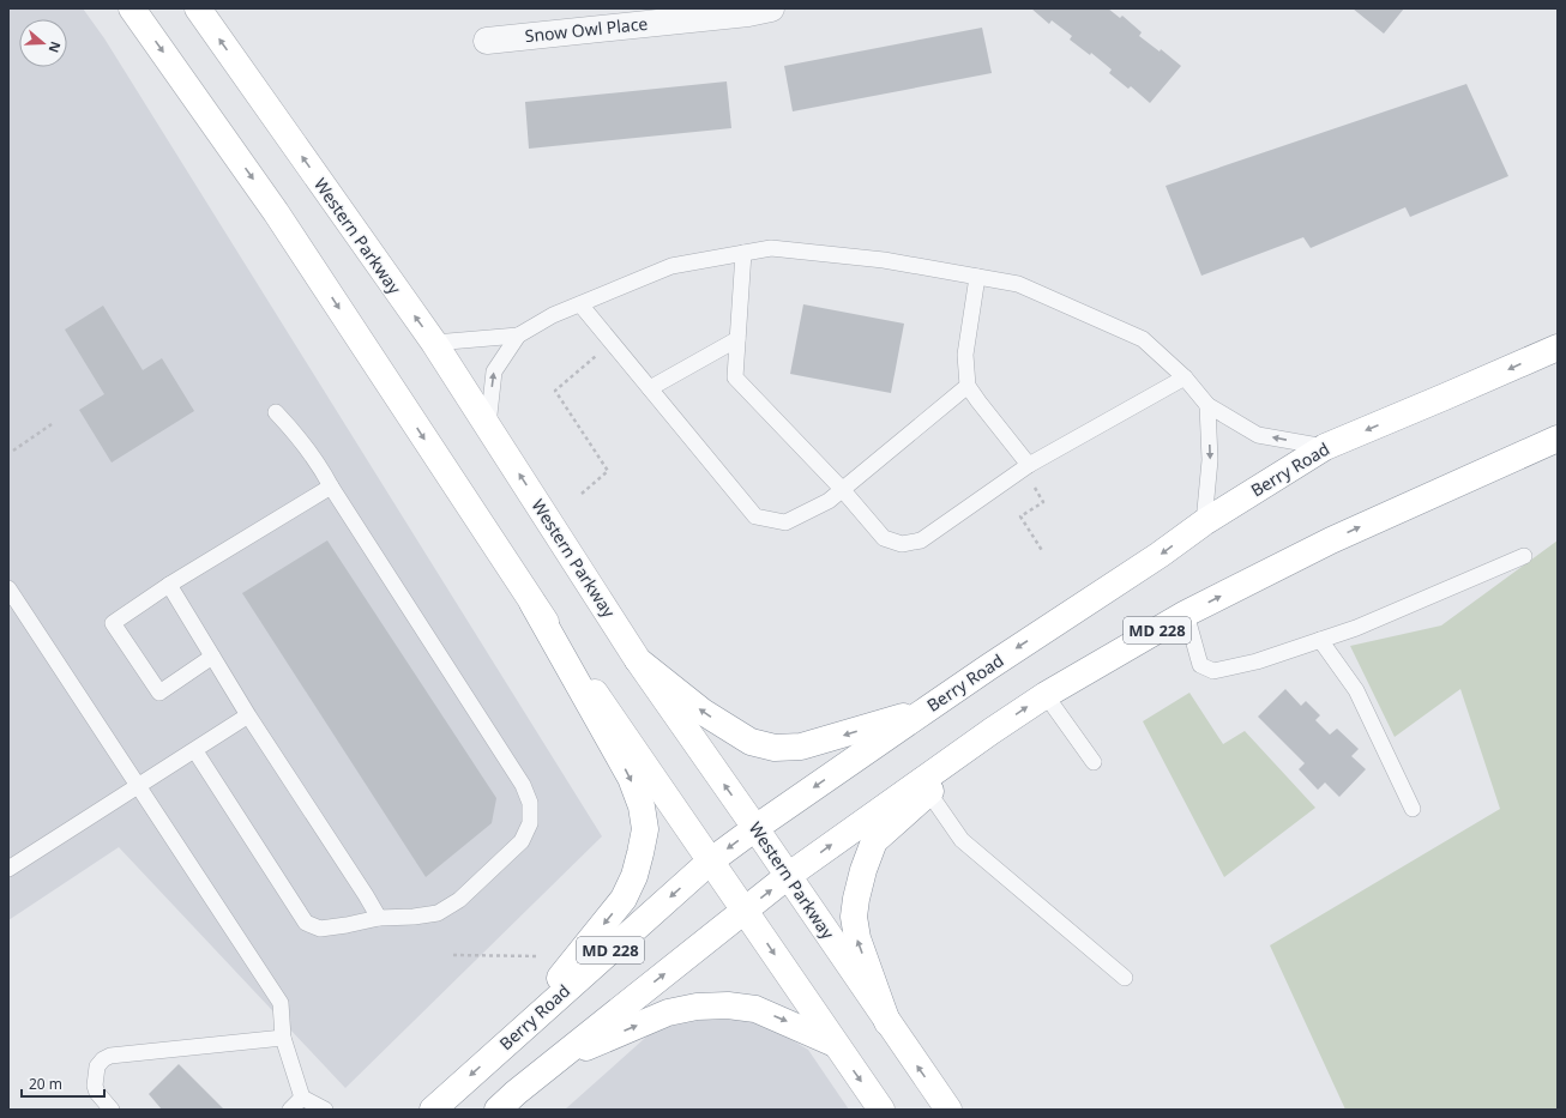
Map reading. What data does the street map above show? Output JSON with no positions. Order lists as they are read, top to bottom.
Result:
{
  "streets": {
    "main road": ["Western Parkway", "Berry Road", "MD 228"],
    "street": ["Snow Owl Place"]
  },
  "crossings": [
    ["Western Parkway", "Berry Road"],
    ["Western Parkway", "MD 228"]
  ],
  "scale_bar": "20 m",
  "north": "right"
}
